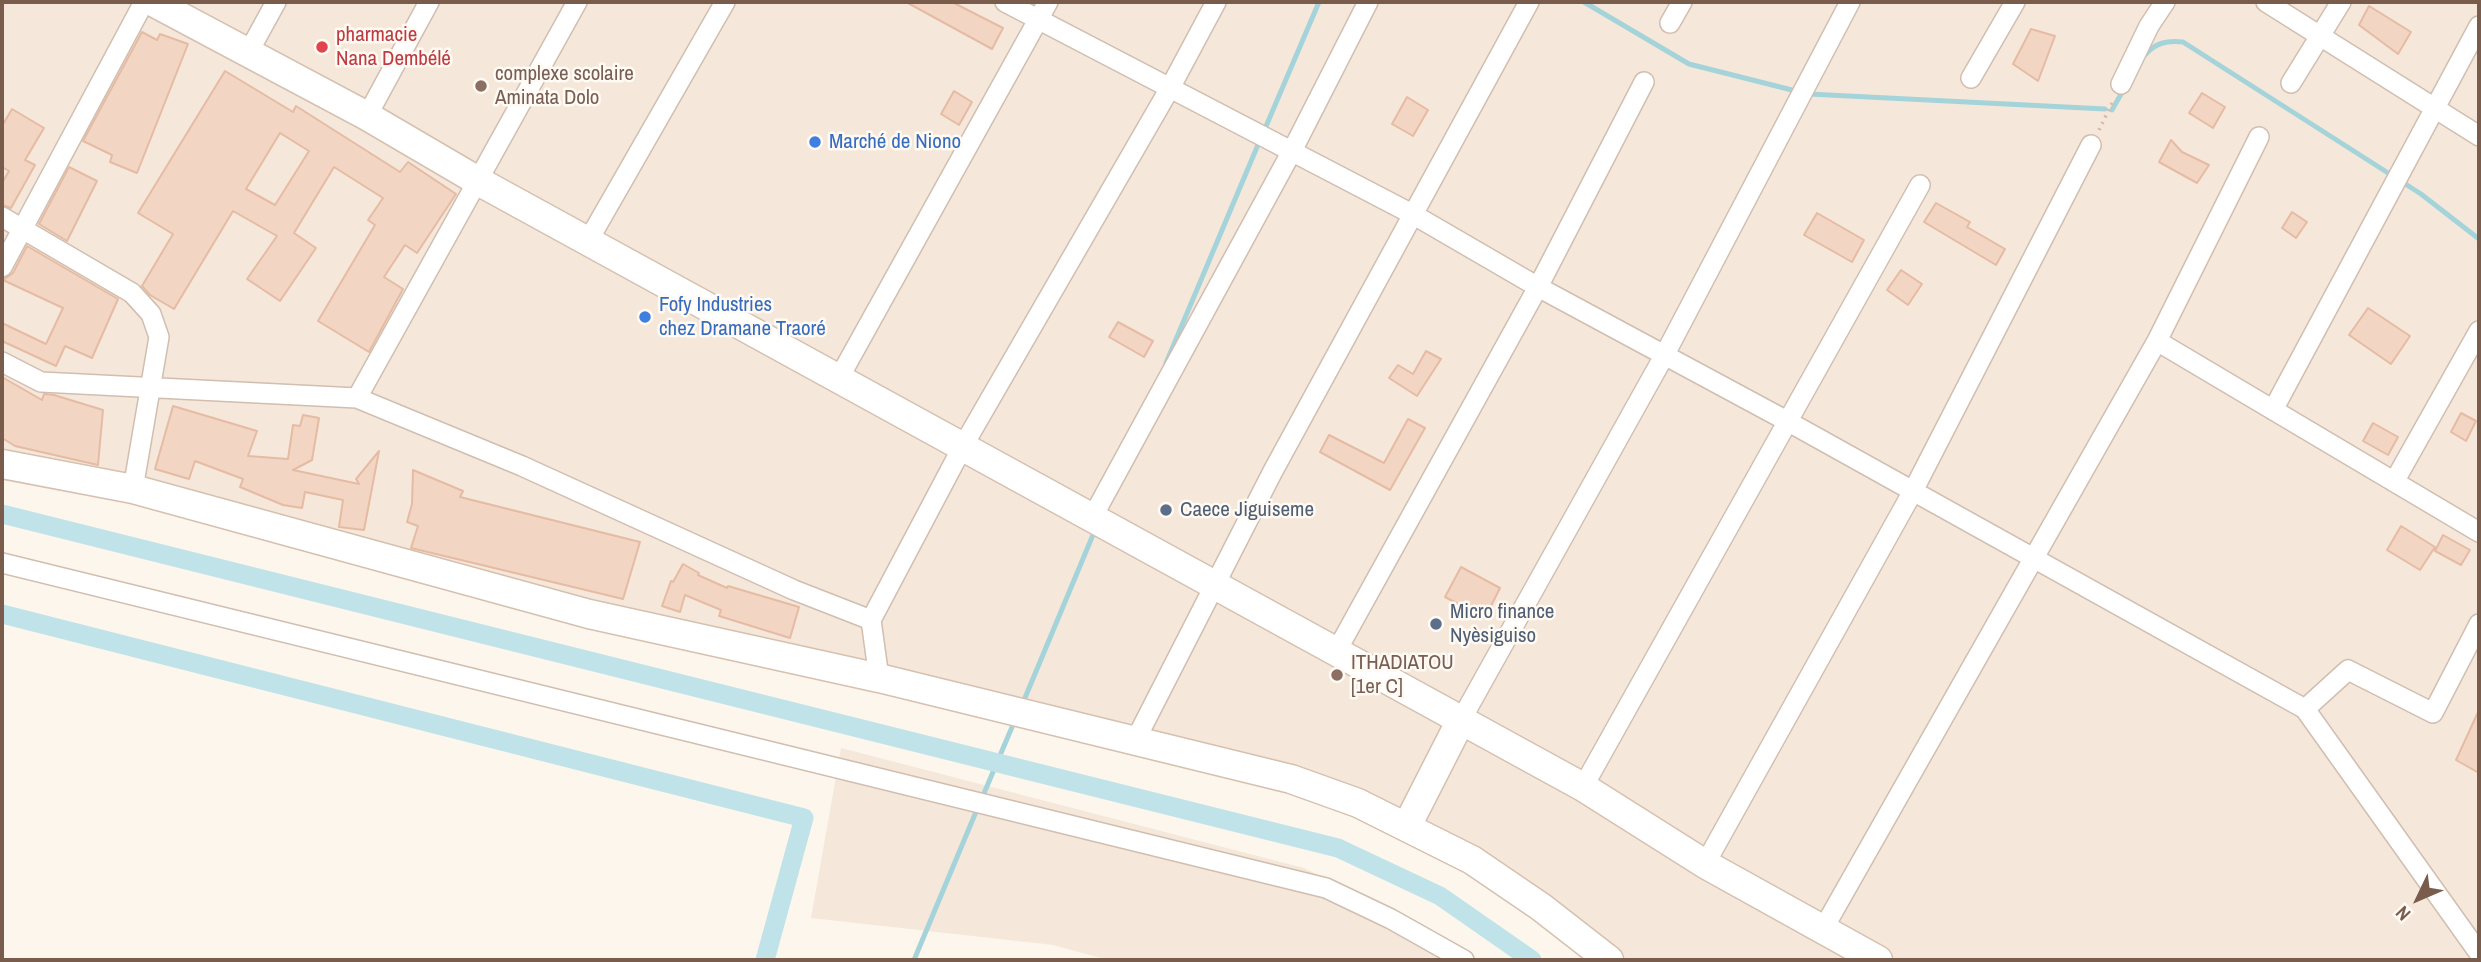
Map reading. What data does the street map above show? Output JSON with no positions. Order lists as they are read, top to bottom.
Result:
{
  "places": [
    "pharmacie Nana Dembélé",
    "complexe scolaire Aminata Dolo",
    "Marché de Niono",
    "Fofy Industries chez Dramane Traoré",
    "Caece Jiguiseme",
    "Micro finance Nyèsiguiso",
    "ITHADIATOU [1er C]"
  ],
  "north": "bottom left"
}
